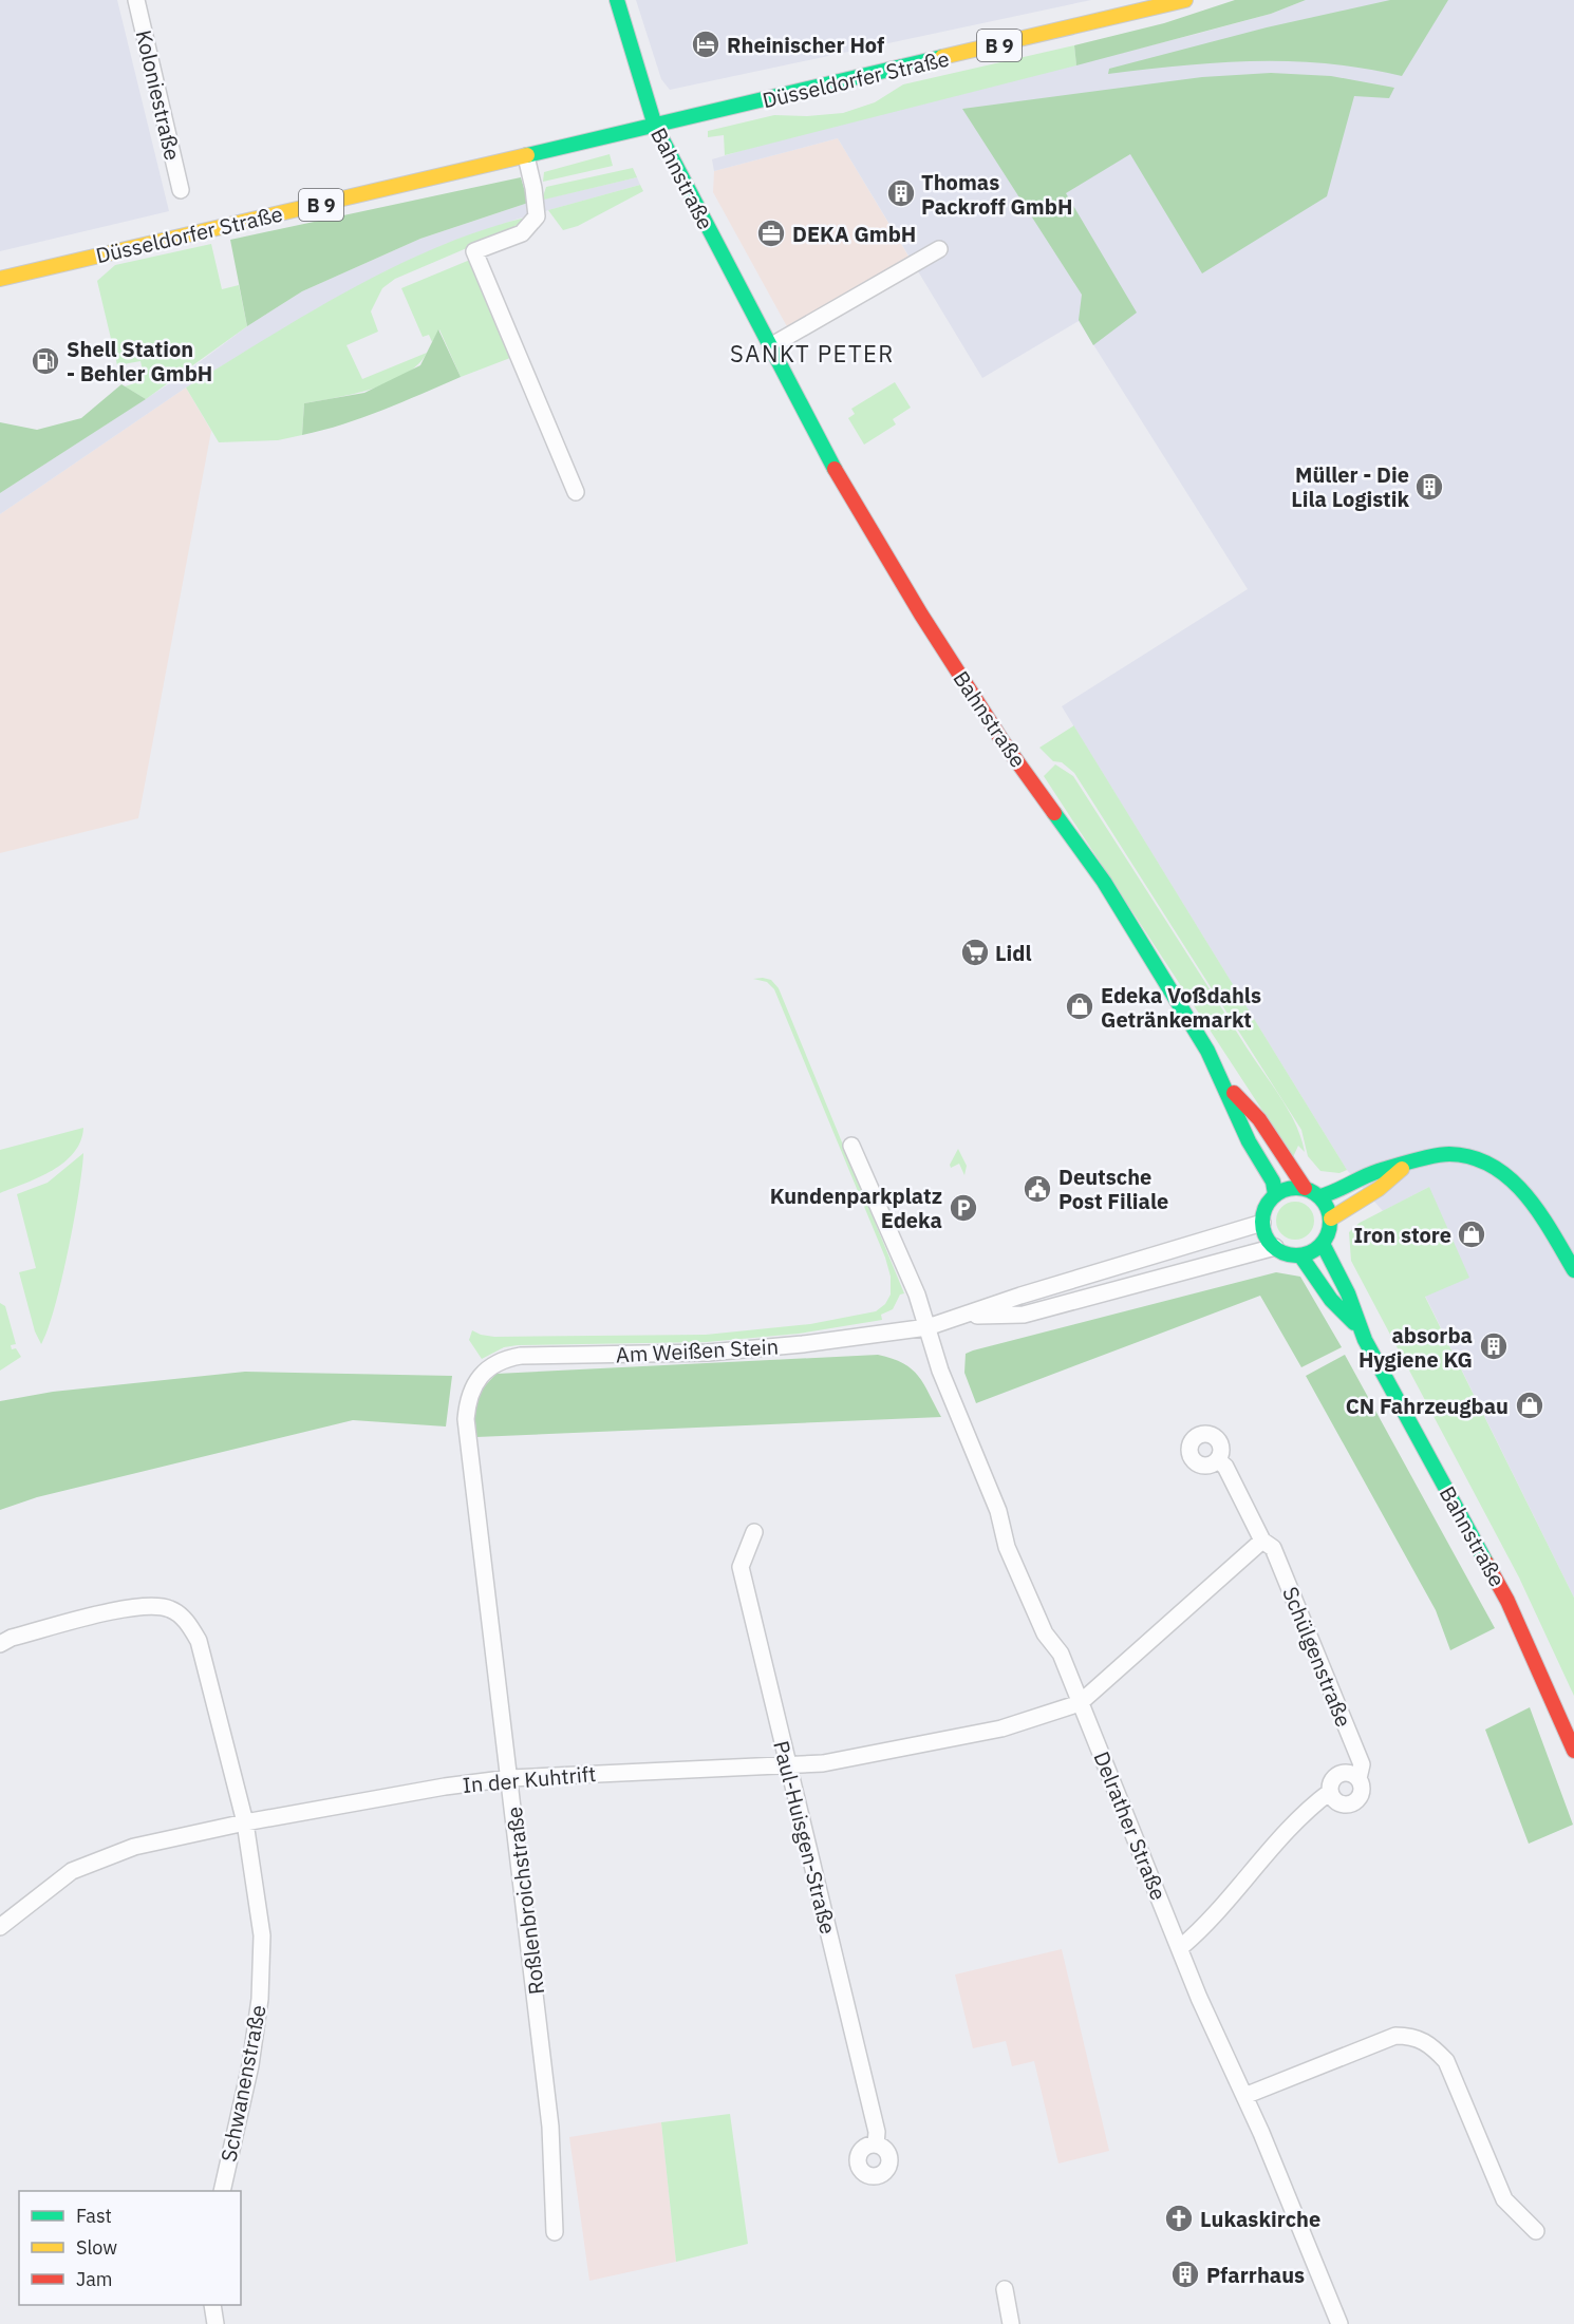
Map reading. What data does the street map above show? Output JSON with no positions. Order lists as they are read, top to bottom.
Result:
{
  "streets": {
    "street": [
      "B 9",
      "Düsseldorfer Straße",
      "Koloniestraße",
      "Bahnstraße",
      "Am Weißen Stein",
      "Schülgenstraße",
      "In der Kuhtrift",
      "Delrather Straße",
      "Paul-Huisgen-Straße",
      "Roßlenbroichstraße",
      "Schwanenstraße"
    ]
  },
  "crossings": [
    ["Düsseldorfer Straße", "Bahnstraße"],
    ["Bahnstraße", "Am Weißen Stein"],
    ["Am Weißen Stein", "Delrather Straße"],
    ["Am Weißen Stein", "Roßlenbroichstraße"],
    ["In der Kuhtrift", "Delrather Straße"],
    ["In der Kuhtrift", "Paul-Huisgen-Straße"],
    ["In der Kuhtrift", "Roßlenbroichstraße"],
    ["In der Kuhtrift", "Schwanenstraße"]
  ],
  "districts": ["SANKT PETER"],
  "places": {
    "hotel": ["Rheinischer Hof"],
    "building": [
      "Thomas Packroff GmbH",
      "Müller - Die Lila Logistik",
      "absorba Hygiene KG",
      "Pfarrhaus"
    ],
    "office": ["DEKA GmbH"],
    "fuel station": ["Shell Station - Behler GmbH"],
    "supermarket": ["Lidl"],
    "shop": ["Edeka Voßdahls Getränkemarkt", "Iron store", "CN Fahrzeugbau"],
    "public building": ["Deutsche Post Filiale"],
    "parking": ["Kundenparkplatz Edeka"],
    "church": ["Lukaskirche"]
  },
  "legend": ["Fast", "Slow", "Jam"]
}
